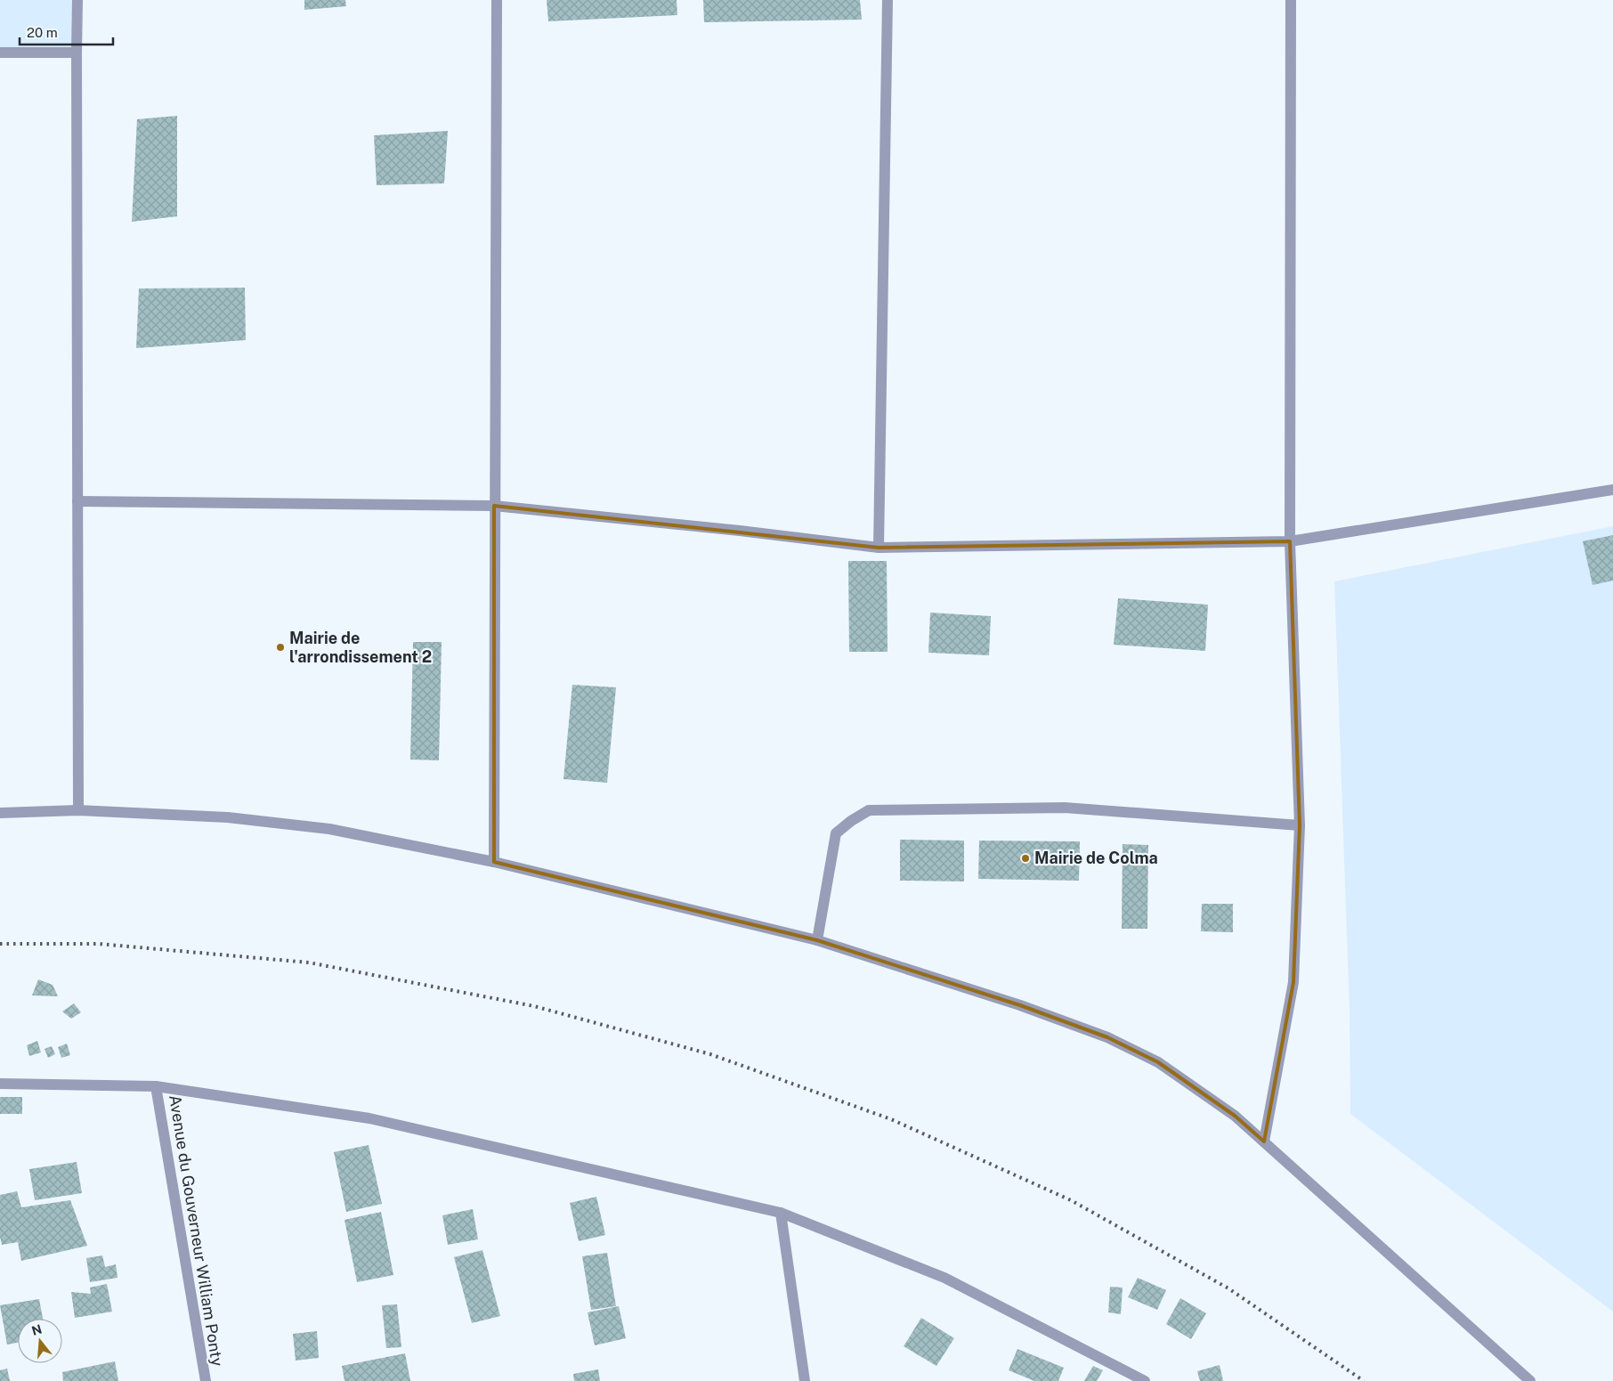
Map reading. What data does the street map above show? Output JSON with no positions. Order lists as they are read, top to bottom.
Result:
{
  "streets": {
    "street": ["Avenue du Gouverneur William Ponty"]
  },
  "places": ["Mairie de l'arrondissement 2", "Mairie de Colma"],
  "scale_bar": "20 m",
  "north": "top"
}
